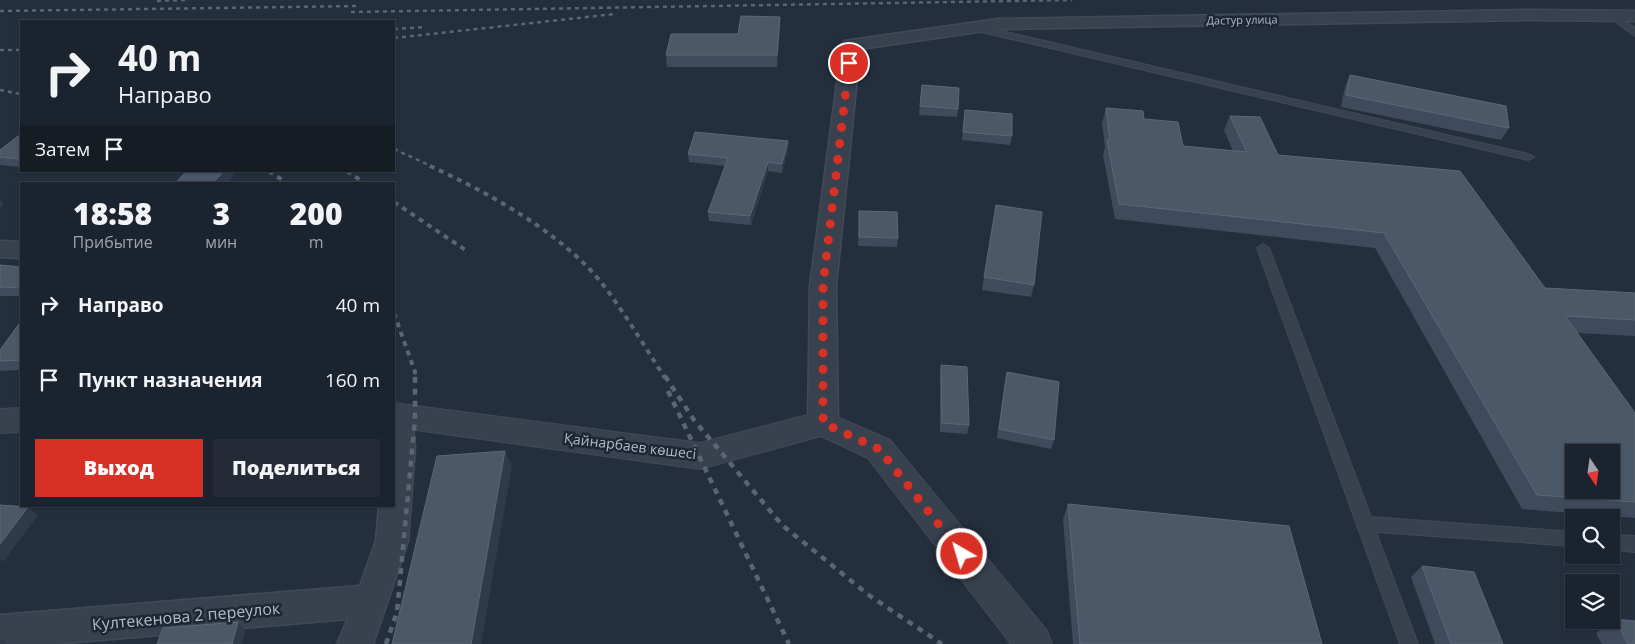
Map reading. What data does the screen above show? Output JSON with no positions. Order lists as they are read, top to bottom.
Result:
{
  "streets": {
    "street": ["Дастур улица", "Қайнарбаев көшесі", "Култекенова 2 переулок"]
  },
  "crossings": [
    ["Дастур улица", "Қайнарбаев көшесі"]
  ],
  "north": "bottom",
  "page": {
    "turn": ["40 m", "Направо"],
    "then": "Затем",
    "eta": [
      "18:58",
      "Прибытие",
      "3",
      "мин",
      "200",
      "m"
    ],
    "list": [
      {
        "name": "Направо",
        "value": "40 m"
      },
      {
        "name": "Пункт назначения",
        "value": "160 m"
      }
    ],
    "buttons": ["Выход", "Поделиться"]
  }
}
